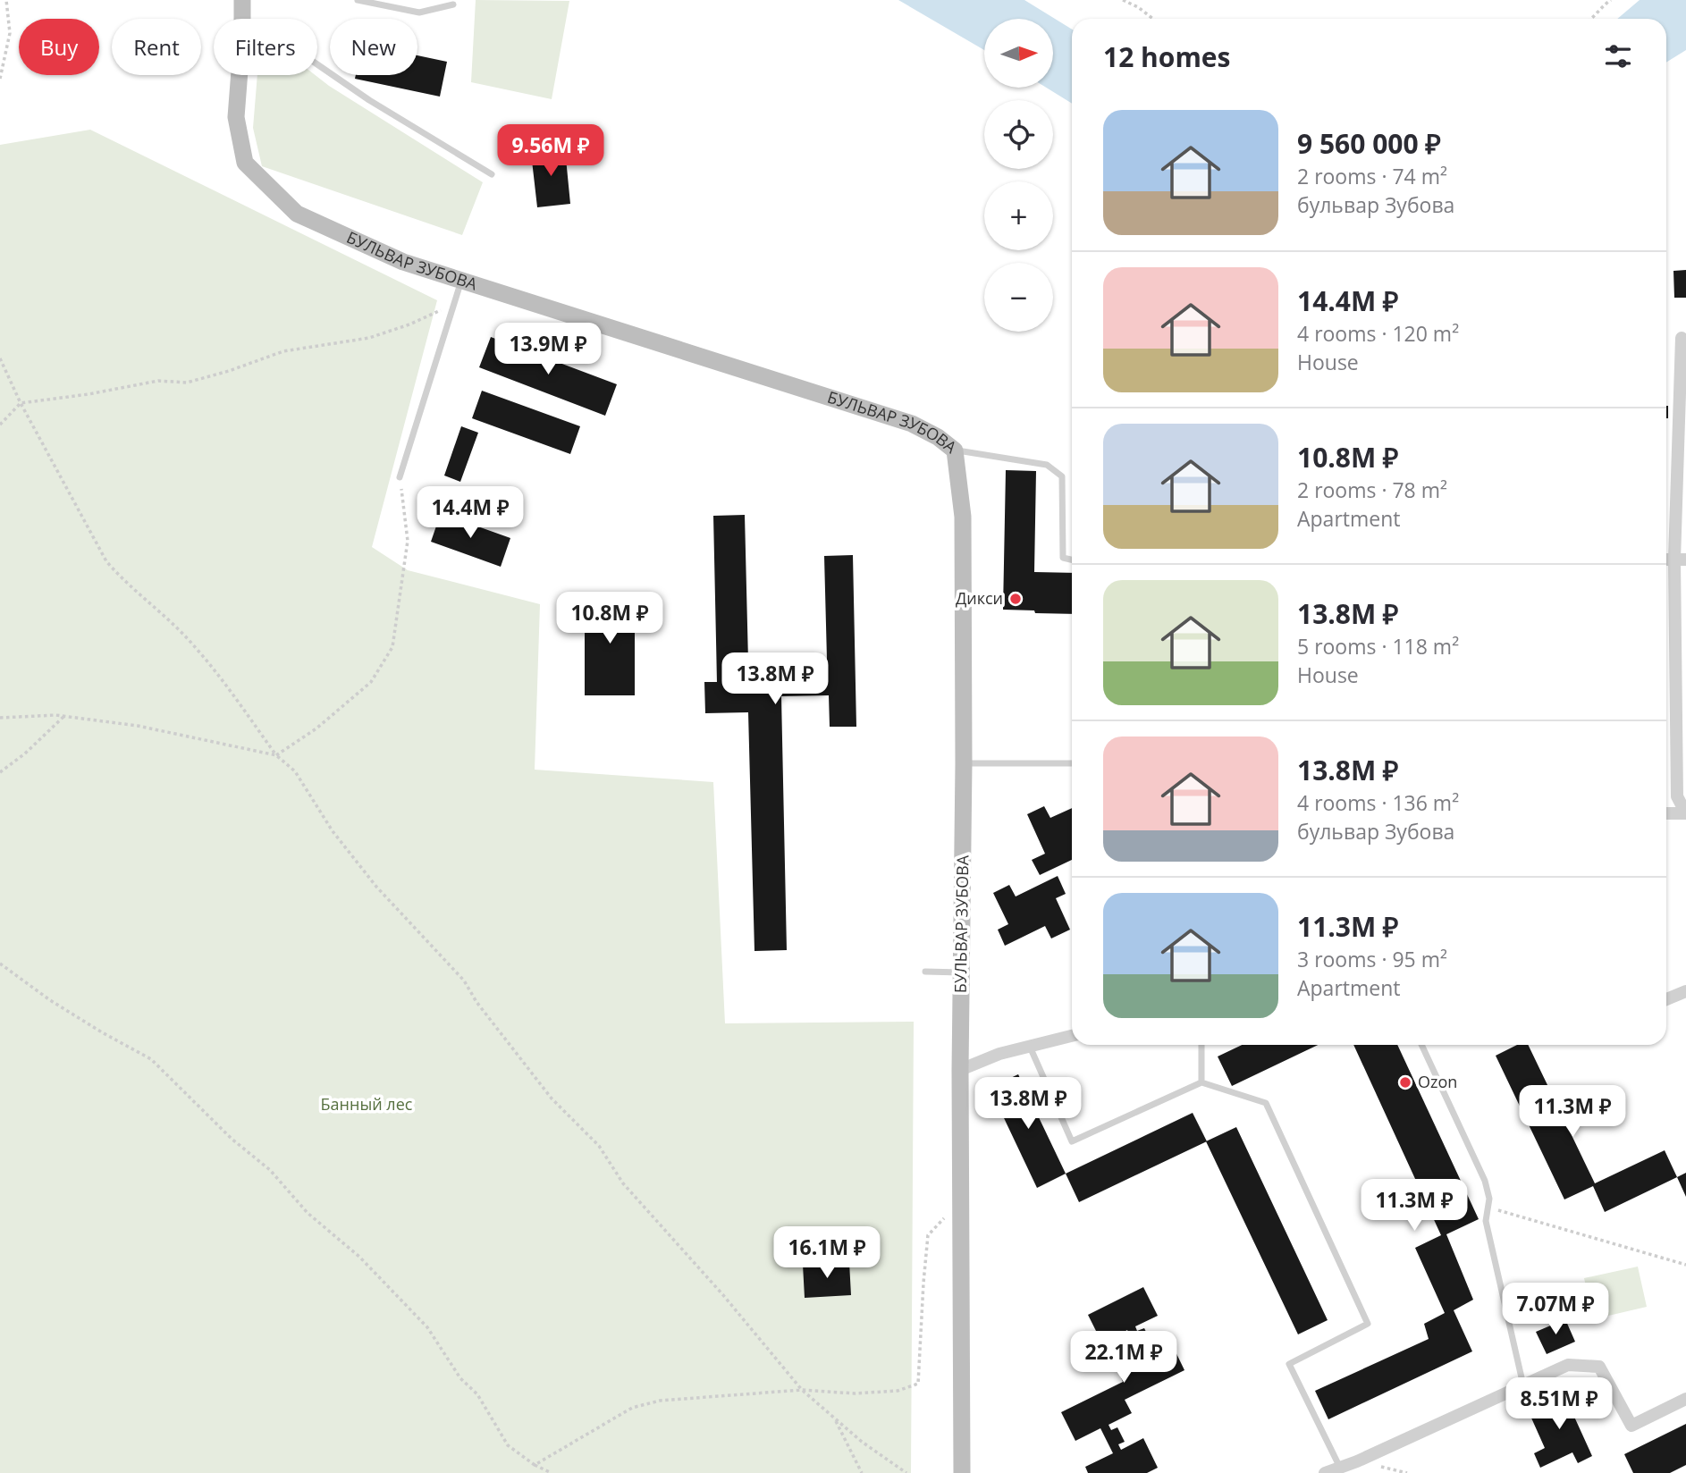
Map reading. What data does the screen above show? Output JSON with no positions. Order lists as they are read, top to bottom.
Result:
{
  "streets": {
    "street": ["БУЛЬВАР ЗУБОВА"]
  },
  "parks": ["Банный лес"],
  "places": ["Дикси", "Ozon"],
  "north": "right",
  "page": {
    "map_buttons": ["+", "−"],
    "chip": [
      "Buy",
      "Rent",
      "Filters",
      "New"
    ],
    "heading": "12 homes",
    "list": [
      {
        "name": "9 560 000 ₽",
        "note": "2 rooms · 74 m² · бульвар Зубова"
      },
      {
        "name": "14.4M ₽",
        "note": "4 rooms · 120 m² · House"
      },
      {
        "name": "10.8M ₽",
        "note": "2 rooms · 78 m² · Apartment"
      },
      {
        "name": "13.8M ₽",
        "note": "5 rooms · 118 m² · House"
      },
      {
        "name": "13.8M ₽",
        "note": "4 rooms · 136 m² · бульвар Зубова"
      },
      {
        "name": "11.3M ₽",
        "note": "3 rooms · 95 m² · Apartment"
      }
    ],
    "price": [
      "9.56M ₽",
      "13.9M ₽",
      "14.4M ₽",
      "10.8M ₽",
      "13.8M ₽",
      "13.8M ₽",
      "11.3M ₽",
      "11.3M ₽",
      "16.1M ₽",
      "7.07M ₽",
      "22.1M ₽",
      "8.51M ₽"
    ]
  }
}
